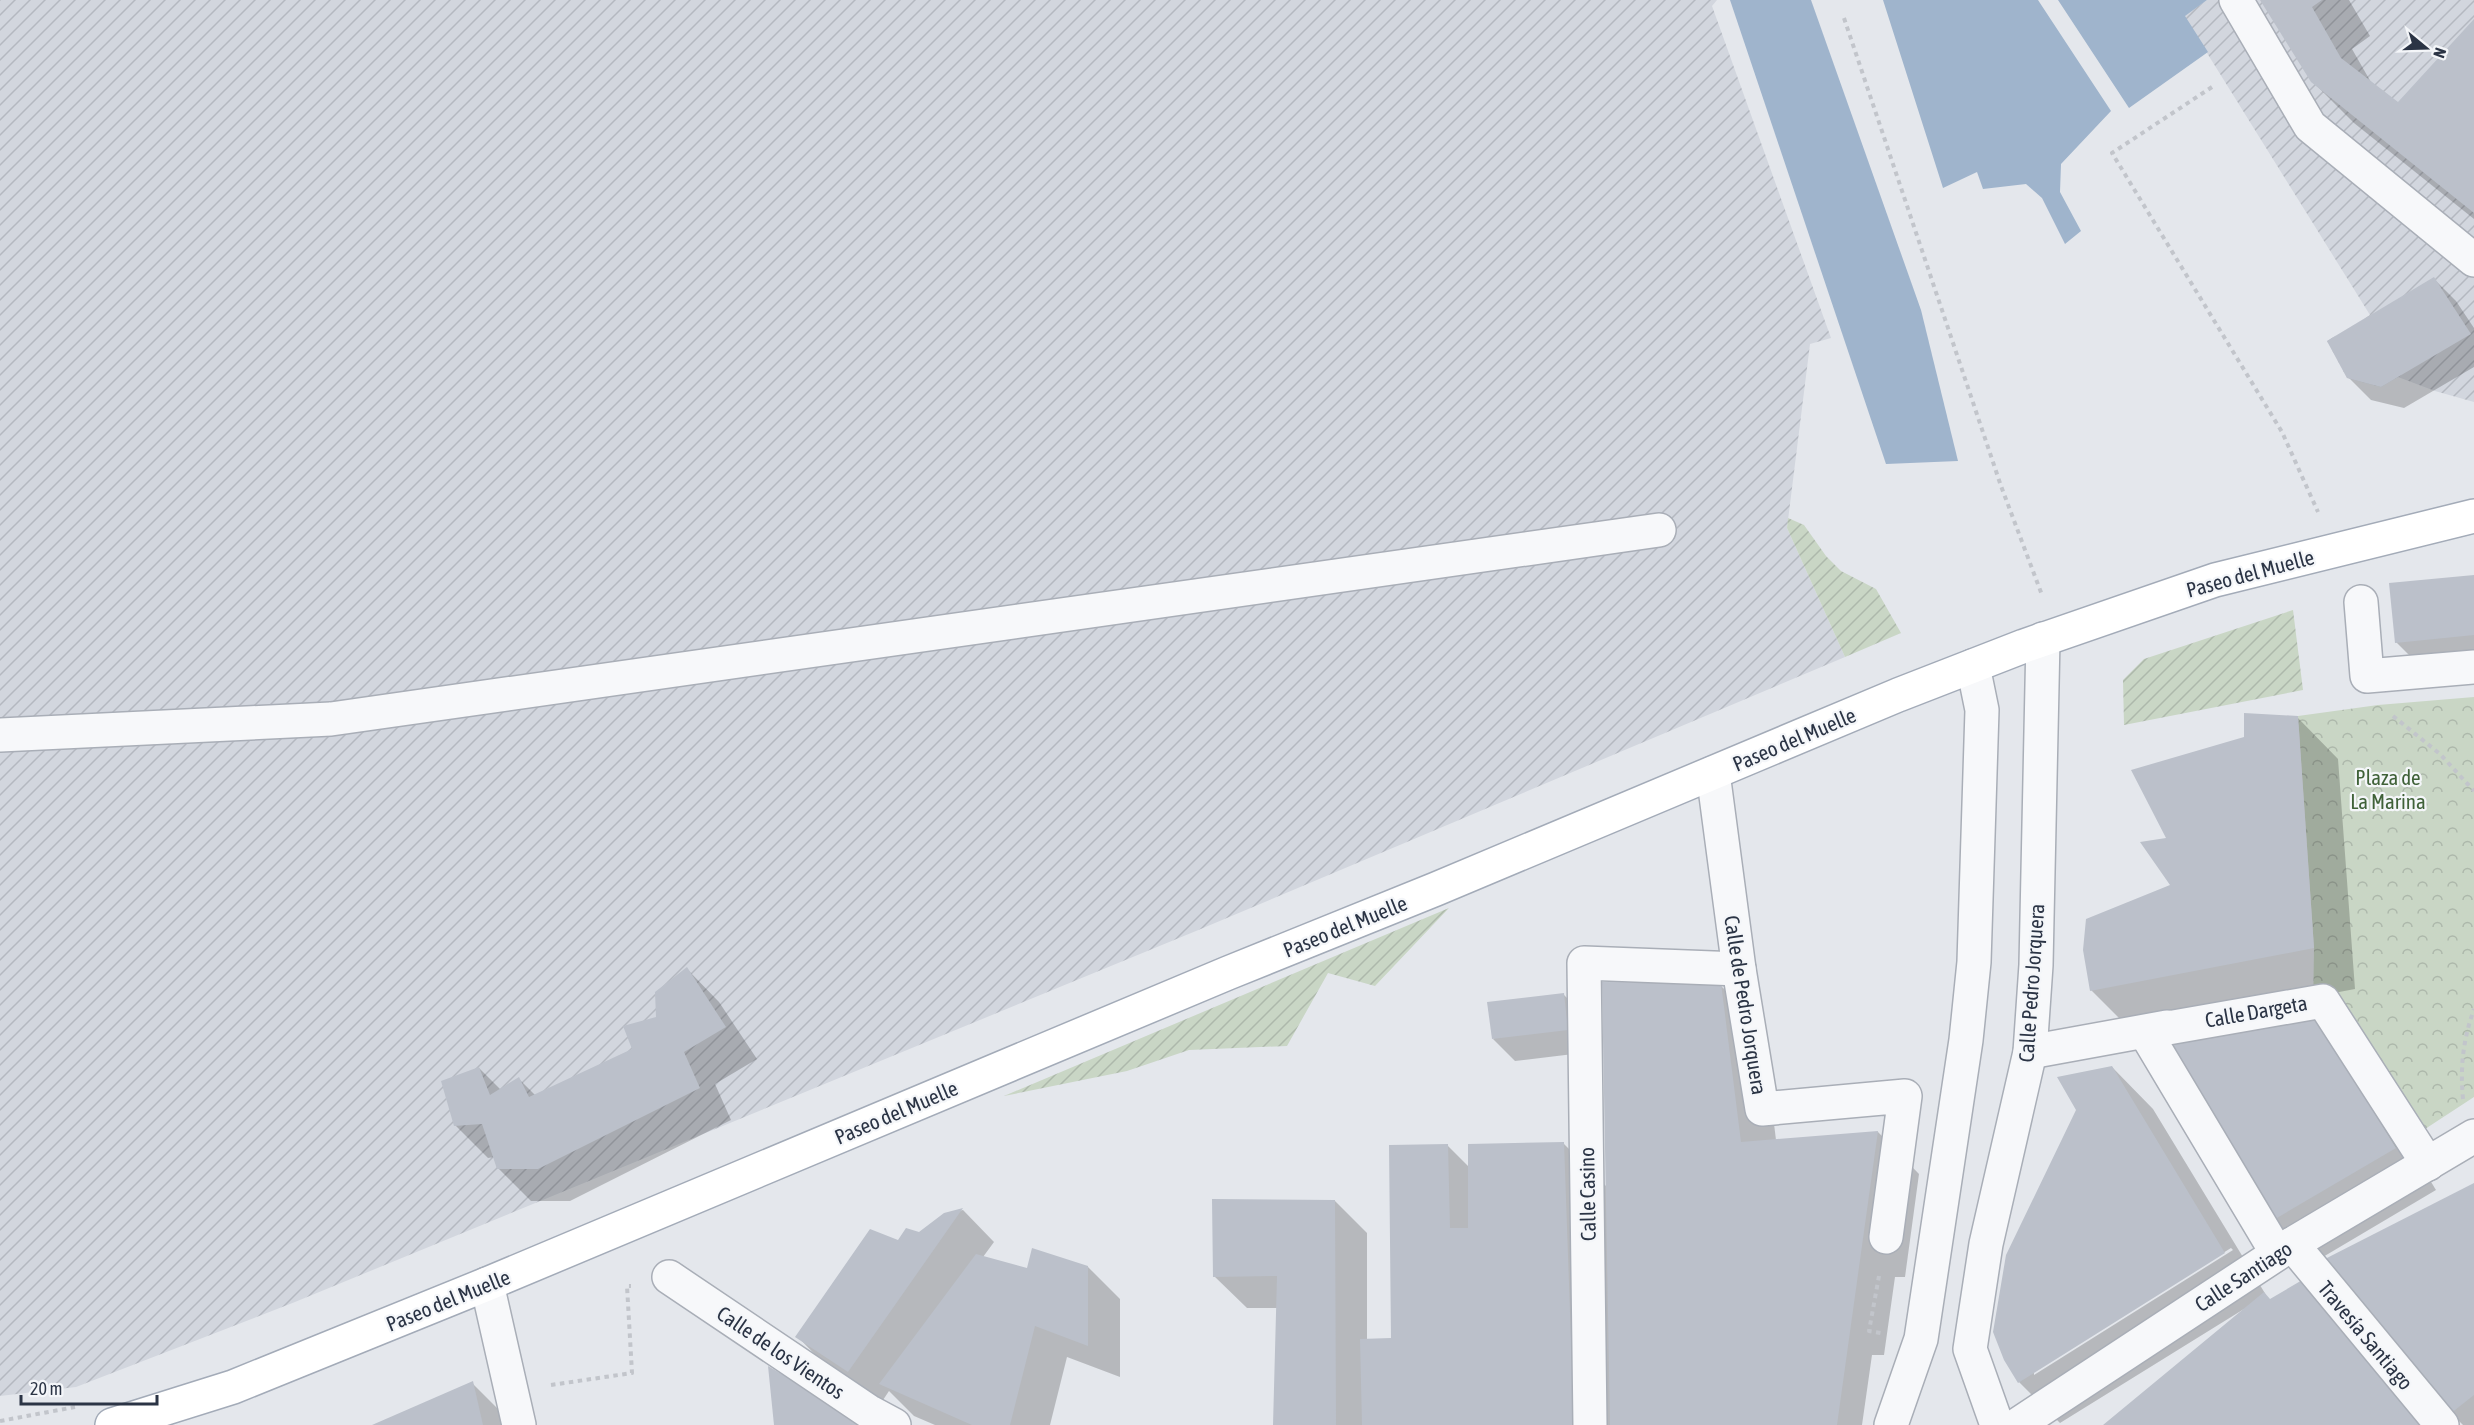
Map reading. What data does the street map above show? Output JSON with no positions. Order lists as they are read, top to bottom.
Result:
{
  "streets": {
    "main road": ["Paseo del Muelle"],
    "street": [
      "Calle Pedro Jorquera",
      "Calle de Pedro Jorquera",
      "Calle Dargeta",
      "Calle Casino",
      "Calle Santiago",
      "Travesía Santiago",
      "Calle de los Vientos"
    ]
  },
  "crossings": [
    ["Paseo del Muelle", "Calle Pedro Jorquera"],
    ["Paseo del Muelle", "Calle de Pedro Jorquera"],
    ["Calle Pedro Jorquera", "Calle Dargeta"],
    ["Calle de Pedro Jorquera", "Calle Casino"],
    ["Calle Dargeta", "Calle Santiago"],
    ["Calle Dargeta", "Travesía Santiago"],
    ["Calle Santiago", "Travesía Santiago"]
  ],
  "parks": ["Plaza de La Marina"],
  "scale_bar": "20 m",
  "north": "right"
}
